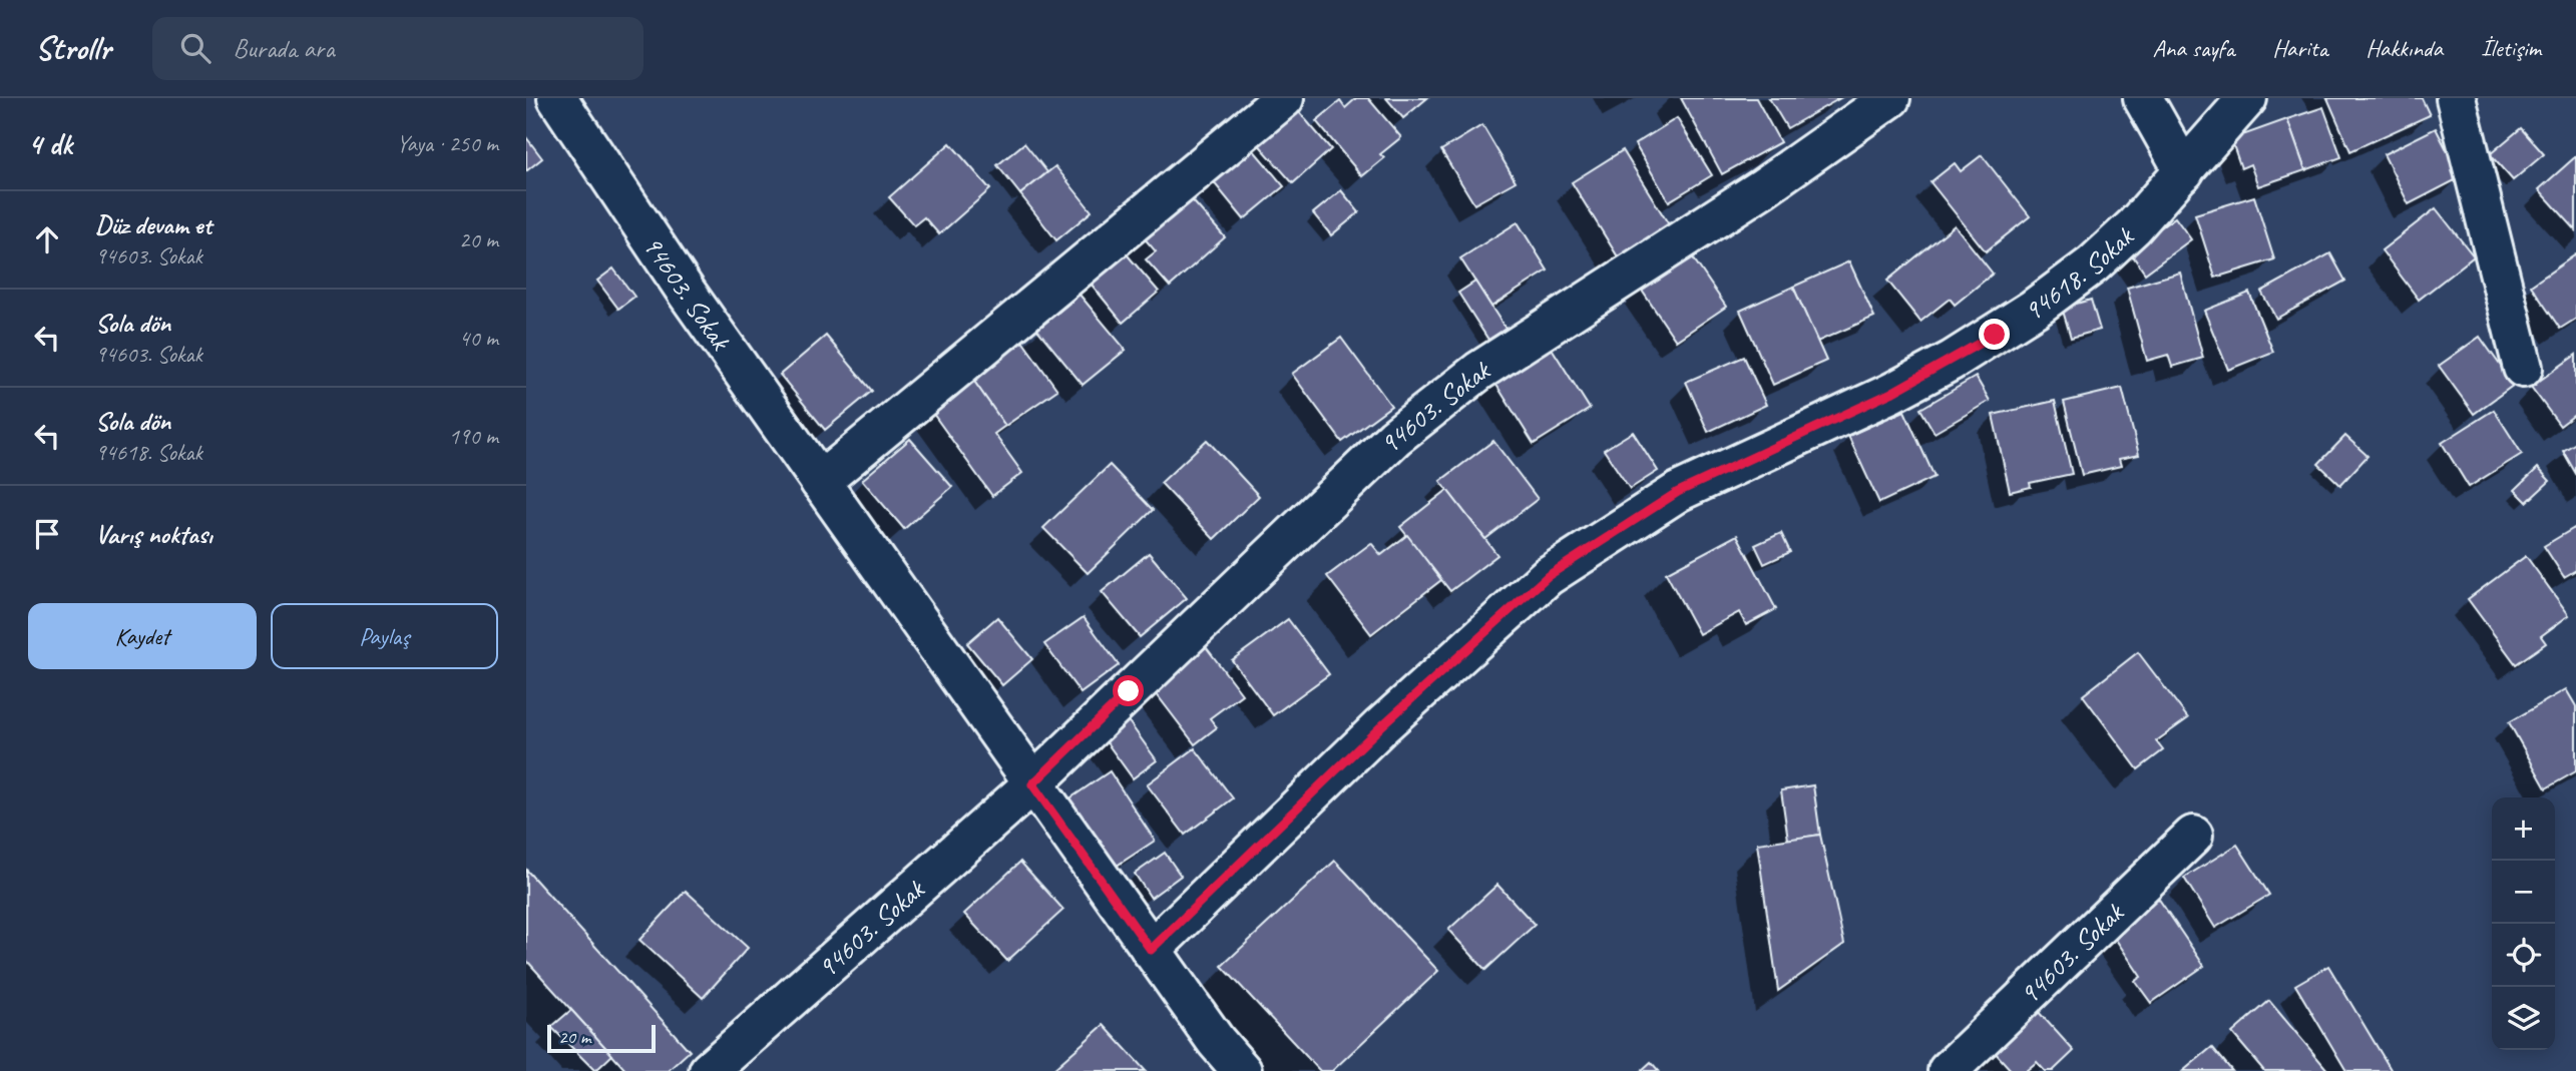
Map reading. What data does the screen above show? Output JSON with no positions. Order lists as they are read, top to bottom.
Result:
{
  "streets": {
    "street": ["94618. Sokak", "94603. Sokak"]
  },
  "crossings": [
    ["94618. Sokak", "94603. Sokak"]
  ],
  "scale_bar": "20 m",
  "page": {
    "header": "Strollr",
    "search": "Burada ara",
    "nav": [
      "Ana sayfa",
      "Harita",
      "Hakkında",
      "İletişim"
    ],
    "heading": ["4 dk", "Yaya · 250 m"],
    "list": [
      ["Düz devam et", "94603. Sokak", "20 m"],
      ["Sola dön", "94603. Sokak", "40 m"],
      ["Sola dön", "94618. Sokak", "190 m"],
      "Varış noktası"
    ],
    "buttons": ["Kaydet", "Paylaş"],
    "map_buttons": ["+", "−"],
    "scale": "20 m"
  }
}
